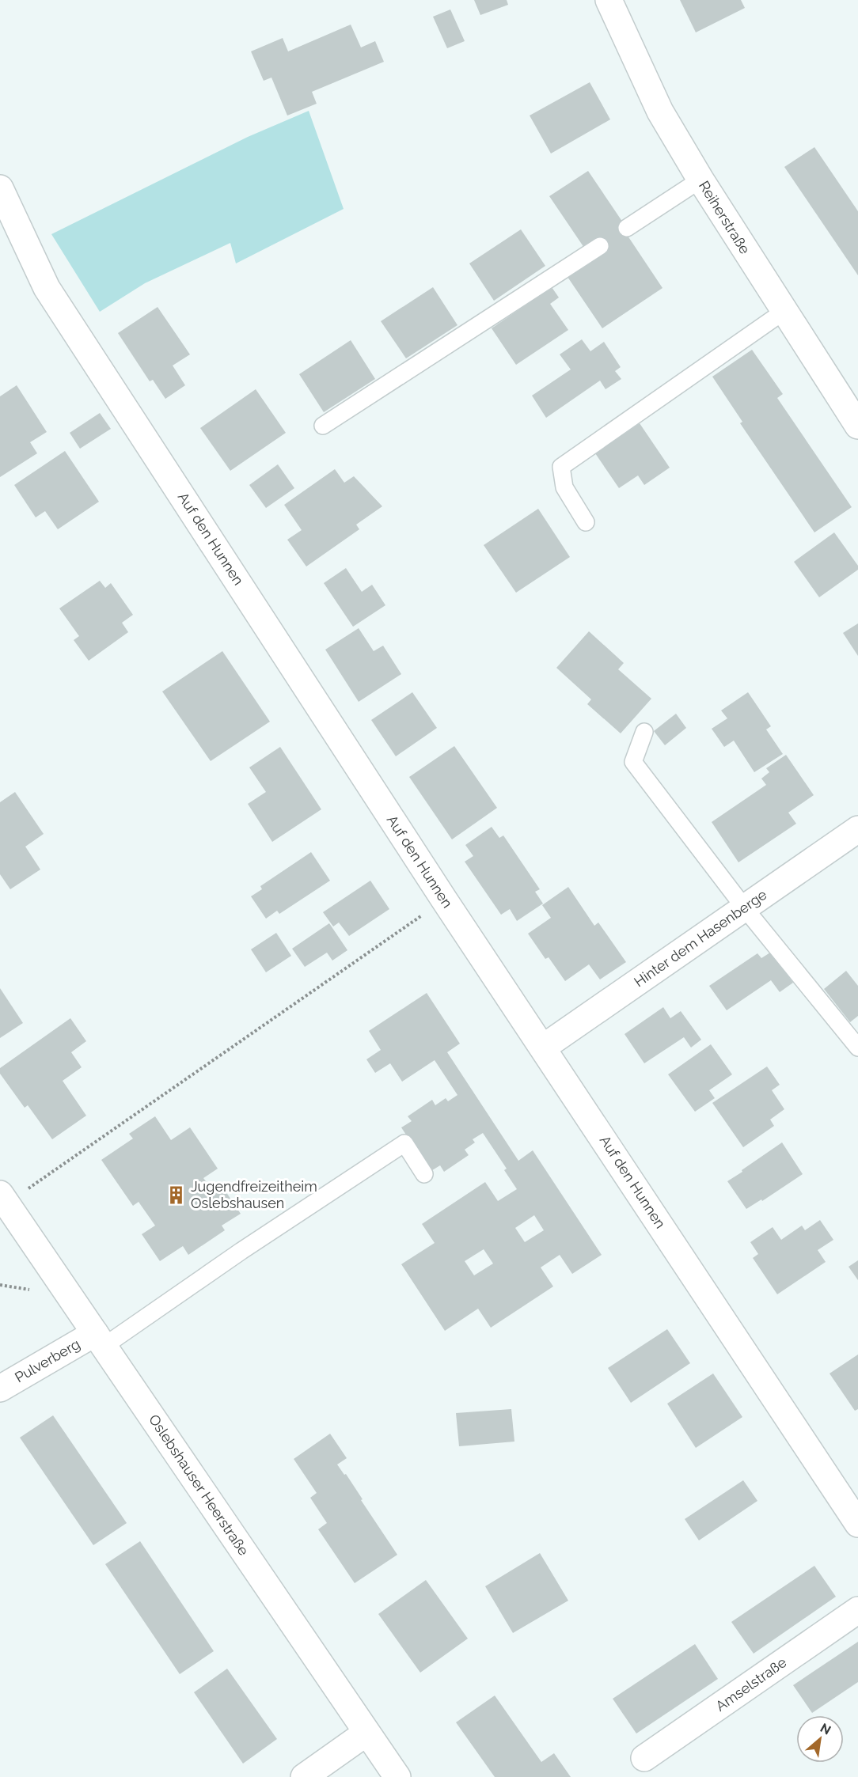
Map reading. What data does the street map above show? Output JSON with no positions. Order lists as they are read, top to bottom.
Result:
{
  "streets": {
    "street": [
      "Reiherstraße",
      "Auf den Hunnen",
      "Hinter dem Hasenberge",
      "Pulverberg",
      "Oslebshauser Heerstraße",
      "Amselstraße"
    ]
  },
  "crossings": [
    ["Auf den Hunnen", "Hinter dem Hasenberge"],
    ["Pulverberg", "Oslebshauser Heerstraße"]
  ],
  "places": {
    "building": ["Jugendfreizeitheim Oslebshausen"]
  },
  "north": "top right"
}
